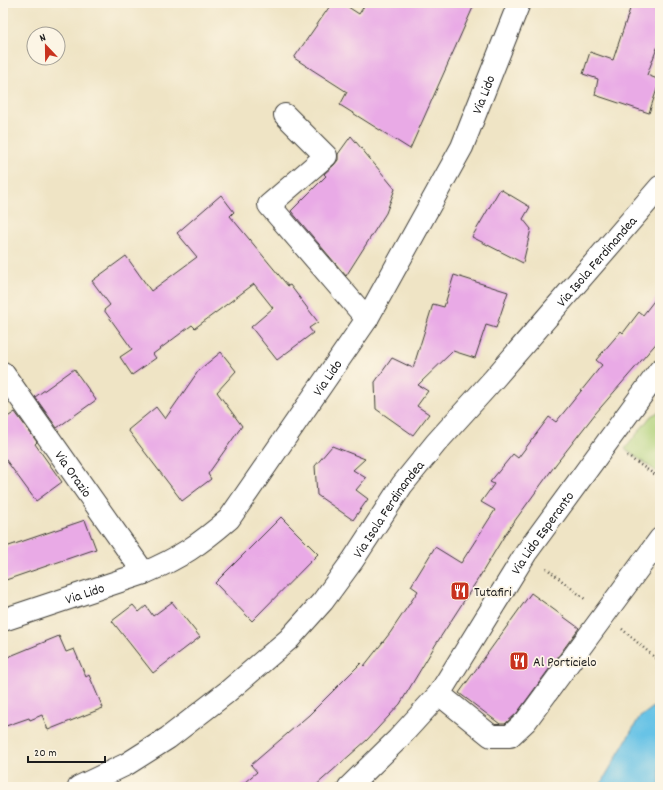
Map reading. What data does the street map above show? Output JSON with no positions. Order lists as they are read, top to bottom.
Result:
{
  "streets": {
    "street": [
      "Via Lido",
      "Via Isola Ferdinandea",
      "Via Orazio",
      "Via Lido Esperanto"
    ]
  },
  "crossings": [
    ["Via Lido", "Via Orazio"]
  ],
  "places": {
    "restaurant": ["Tutafiri", "Al Porticielo"]
  },
  "scale_bar": "20 m",
  "north": "top"
}
